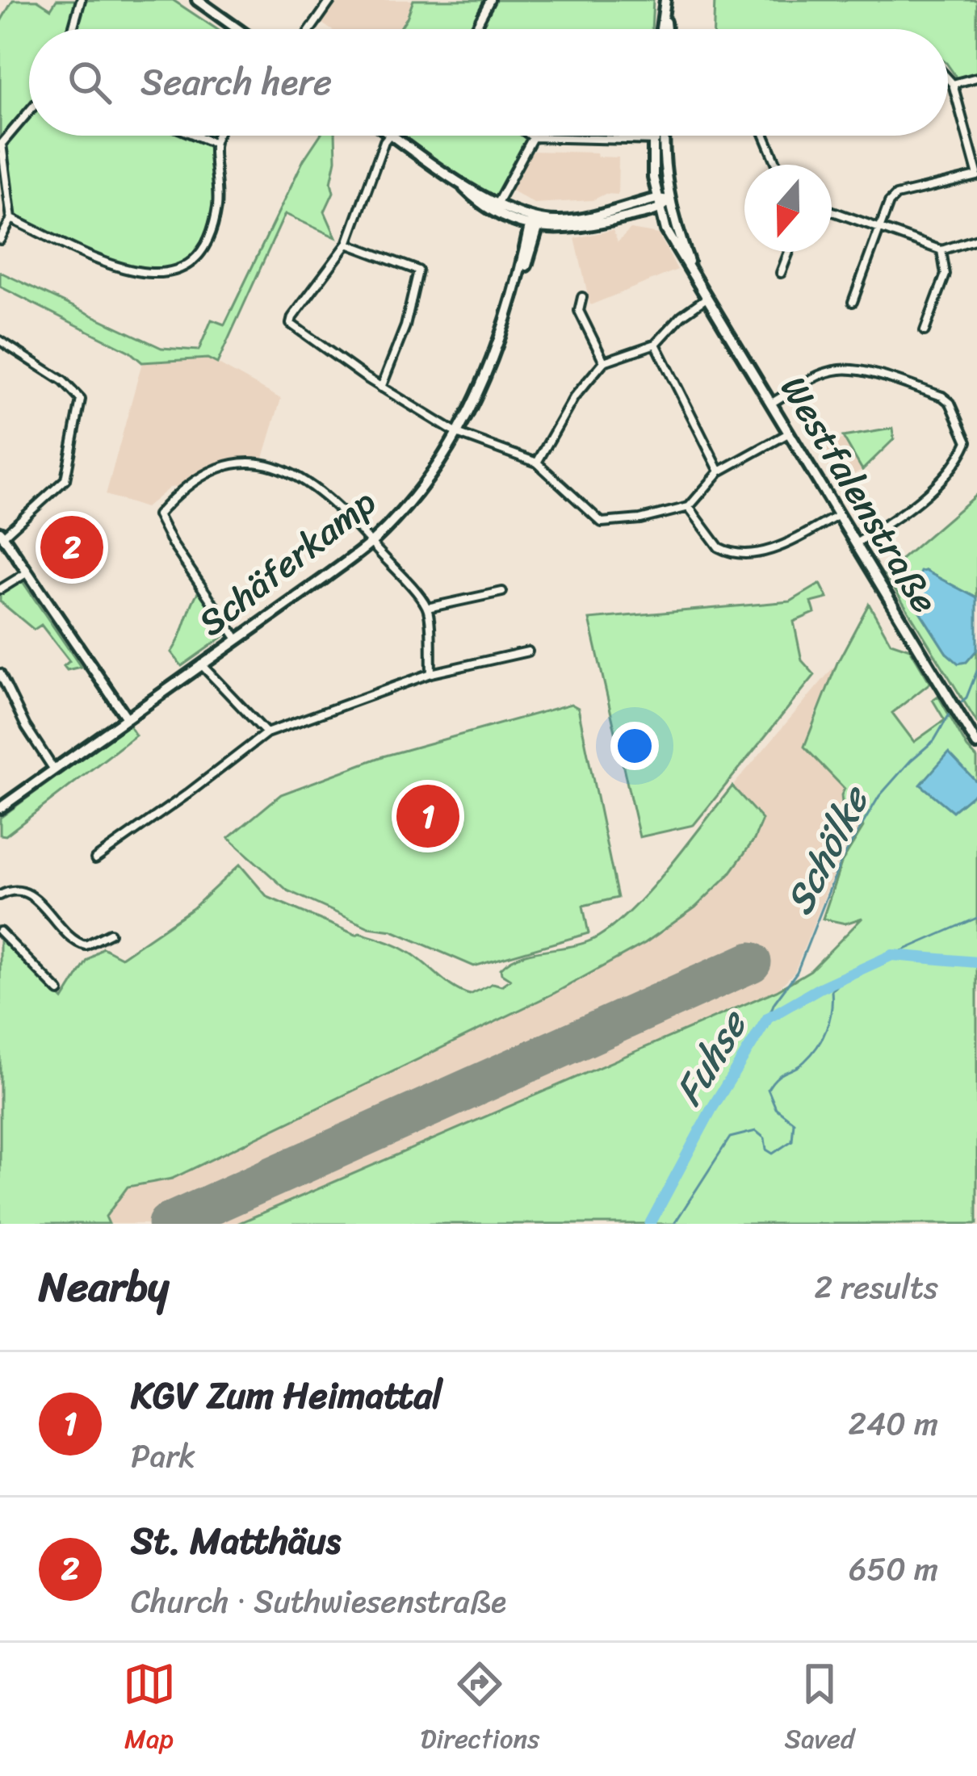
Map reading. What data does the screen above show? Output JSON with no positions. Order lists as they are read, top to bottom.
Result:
{
  "streets": {
    "street": ["Westfalenstraße", "Schäferkamp"]
  },
  "water": ["Schölke", "Fuhse"],
  "north": "bottom",
  "page": {
    "search": "Search here",
    "pins": ["2", "1"],
    "heading": ["Nearby", "2 results"],
    "list": [
      {
        "mark": "1",
        "name": "KGV Zum Heimattal",
        "note": "Park",
        "value": "240 m"
      },
      {
        "mark": "2",
        "name": "St. Matthäus",
        "note": "Church · Suthwiesenstraße",
        "value": "650 m"
      }
    ],
    "nav": ["Map", "Directions", "Saved"]
  }
}
